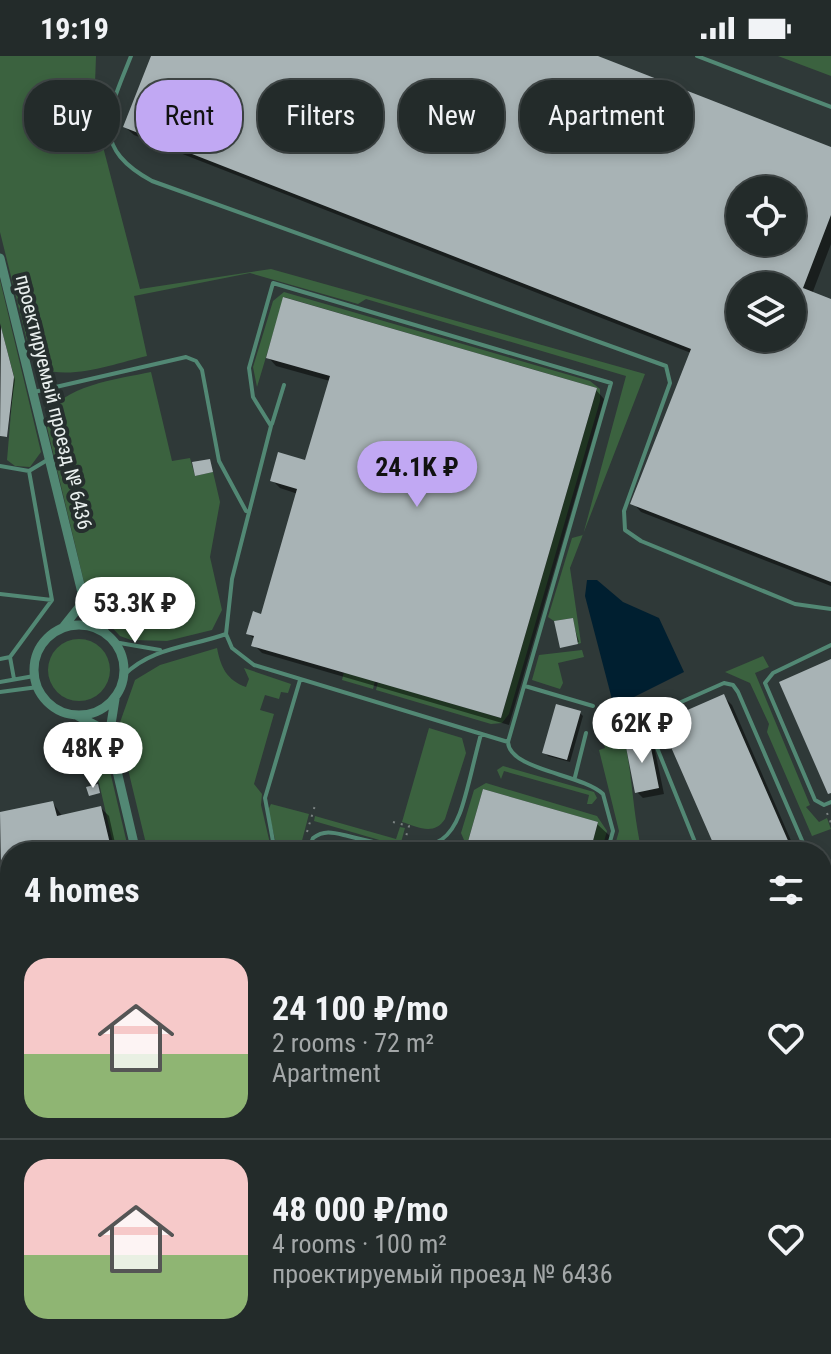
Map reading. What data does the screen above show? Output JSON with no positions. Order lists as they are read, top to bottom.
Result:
{
  "streets": {
    "street": ["проектируемый проезд № 6436"]
  },
  "page": {
    "status": "19:19",
    "chip": [
      "Buy",
      "Rent",
      "Filters",
      "New",
      "Apartment"
    ],
    "price": [
      "24.1K ₽",
      "53.3K ₽",
      "62K ₽",
      "48K ₽"
    ],
    "heading": "4 homes",
    "list": [
      {
        "name": "24 100 ₽/mo",
        "note": "2 rooms · 72 m² · Apartment"
      },
      {
        "name": "48 000 ₽/mo",
        "note": "4 rooms · 100 m² · проектируемый проезд № 6436"
      }
    ]
  }
}
